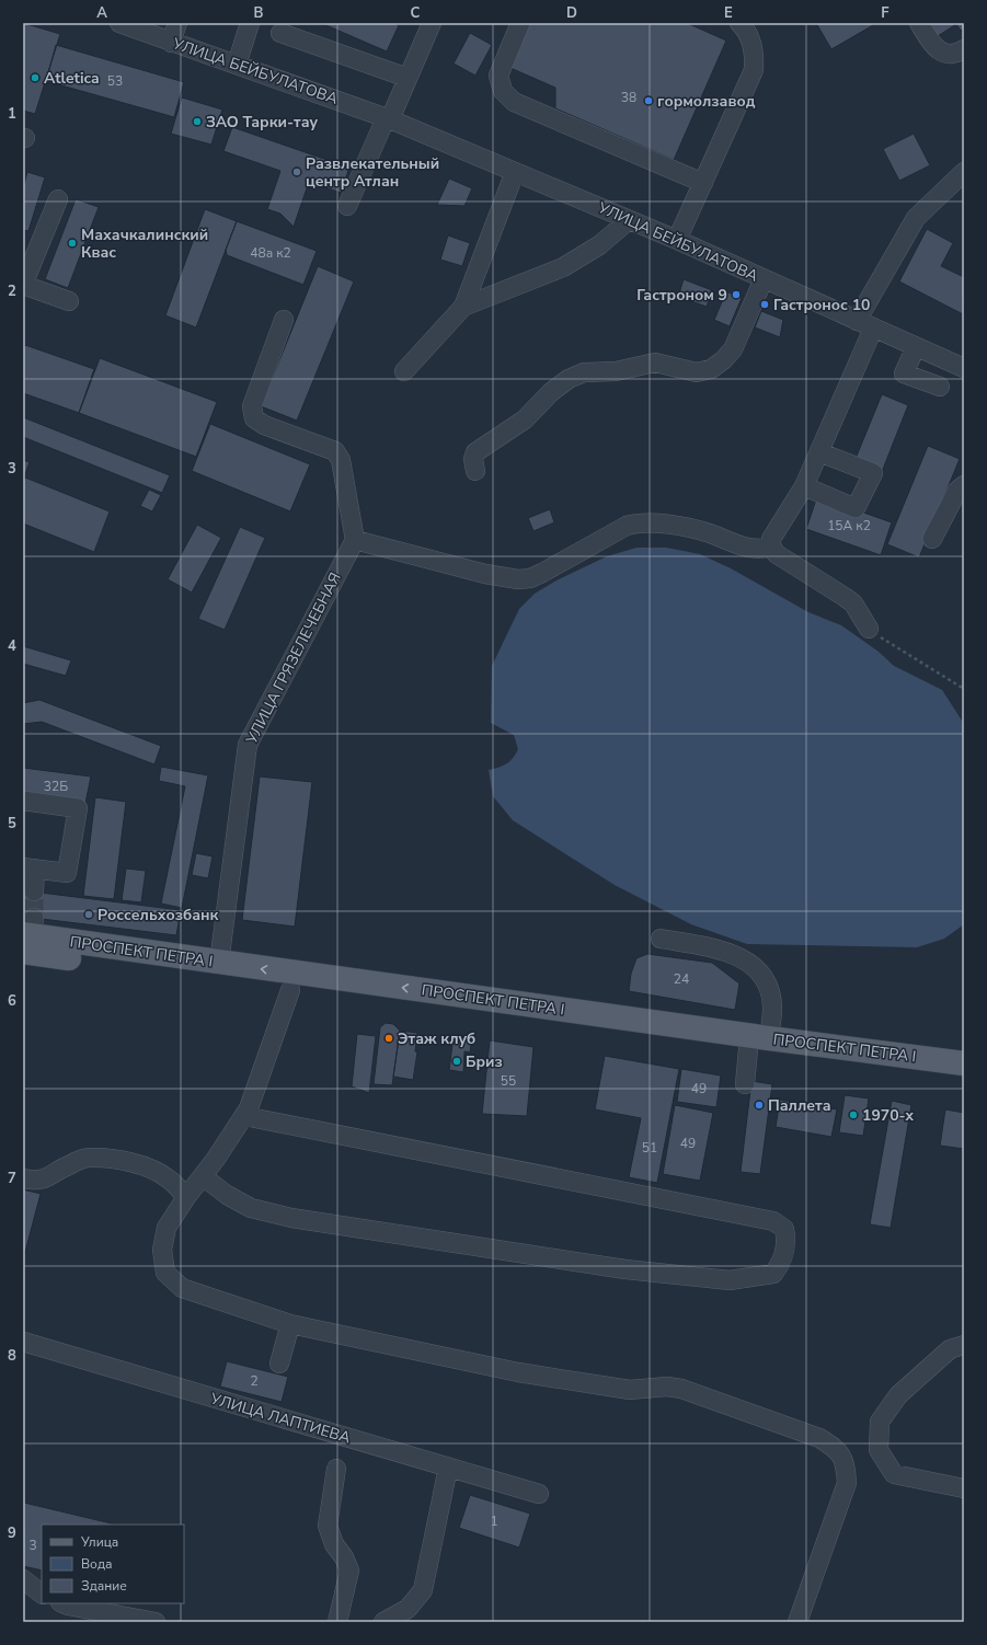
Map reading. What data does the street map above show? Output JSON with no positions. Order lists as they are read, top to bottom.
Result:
{
  "streets": {
    "main road": ["ПРОСПЕКТ ПЕТРА I"],
    "street": ["УЛИЦА БЕЙБУЛАТОВА", "УЛИЦА ГРЯЗЕЛЕЧЕБНАЯ", "УЛИЦА ЛАПТИЕВА"]
  },
  "crossings": [
    ["УЛИЦА ГРЯЗЕЛЕЧЕБНАЯ", "ПРОСПЕКТ ПЕТРА I"]
  ],
  "places": [
    "Atletica",
    "гормолзавод",
    "ЗАО Тарки-тау",
    "Развлекательный центр Атлан",
    "Махачкалинский Квас",
    "Гастроном 9",
    "Гастронос 10",
    "Россельхозбанк",
    "Этаж клуб",
    "Бриз",
    "Паллета",
    "1970-х"
  ],
  "house_numbers": [
    "53",
    "38",
    "48а к2",
    "15А к2",
    "32Б",
    "24",
    "55",
    "49",
    "49",
    "51",
    "2",
    "1",
    "3"
  ],
  "legend": ["Улица", "Вода", "Здание"],
  "grid": {
    "columns": [
      "A",
      "B",
      "C",
      "D",
      "E",
      "F"
    ],
    "rows": [
      "1",
      "2",
      "3",
      "4",
      "5",
      "6",
      "7",
      "8",
      "9"
    ]
  }
}
